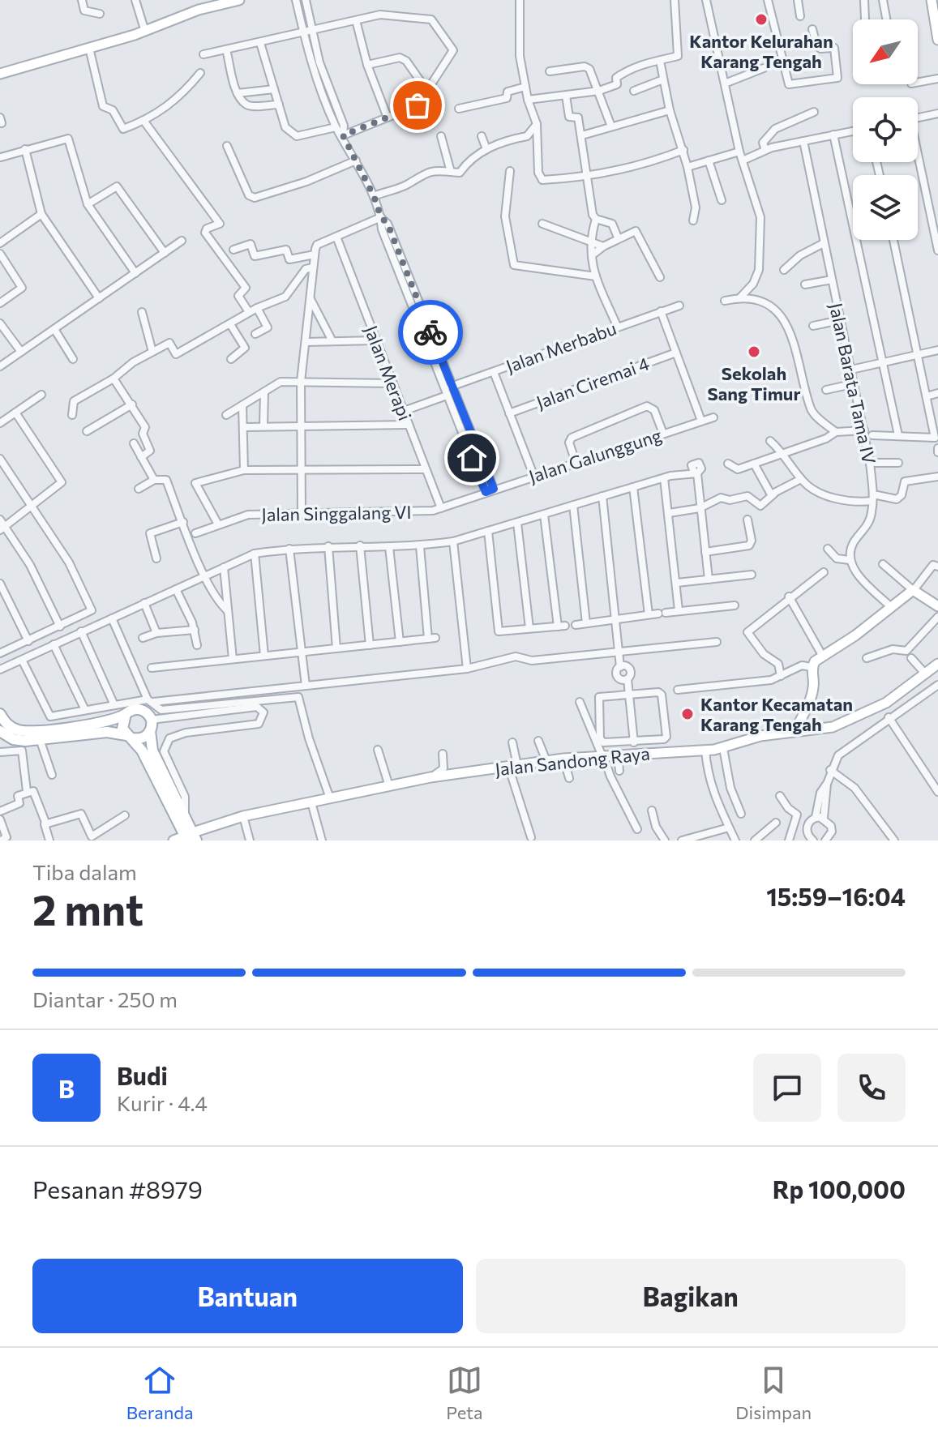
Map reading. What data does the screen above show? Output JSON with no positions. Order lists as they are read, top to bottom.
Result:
{
  "streets": {
    "street": [
      "Jalan Merbabu",
      "Jalan Merapi",
      "Jalan Ciremai 4",
      "Jalan Barata Tama IV",
      "Jalan Galunggung",
      "Jalan Singgalang VI",
      "Jalan Sandong Raya"
    ]
  },
  "crossings": [
    ["Jalan Merbabu", "Jalan Merapi"],
    ["Jalan Merapi", "Jalan Galunggung"],
    ["Jalan Merapi", "Jalan Singgalang VI"],
    ["Jalan Galunggung", "Jalan Singgalang VI"]
  ],
  "places": ["Kantor Kelurahan Karang Tengah", "Sekolah Sang Timur", "Kantor Kecamatan Karang Tengah"],
  "north": "bottom left",
  "page": {
    "heading": ["2 mnt", "Tiba dalam", "15:59–16:04"],
    "panel": [
      "Budi",
      "Kurir · 4.4",
      "Pesanan #8979",
      "Rp 100,000"
    ],
    "bar": "Diantar · 250 m",
    "round": "B",
    "buttons": ["Bantuan", "Bagikan"],
    "tabs": ["Beranda", "Peta", "Disimpan"]
  }
}
